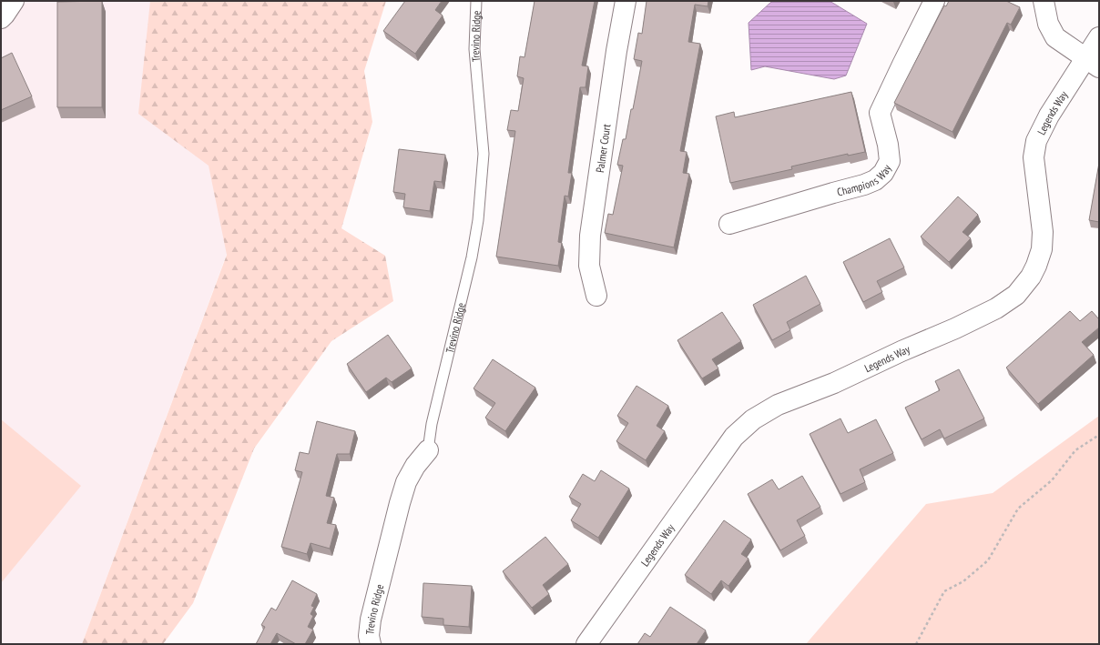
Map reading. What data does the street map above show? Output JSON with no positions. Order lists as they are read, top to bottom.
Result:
{
  "streets": {
    "street": [
      "Trevino Ridge",
      "Legends Way",
      "Palmer Court",
      "Champions Way"
    ]
  }
}
